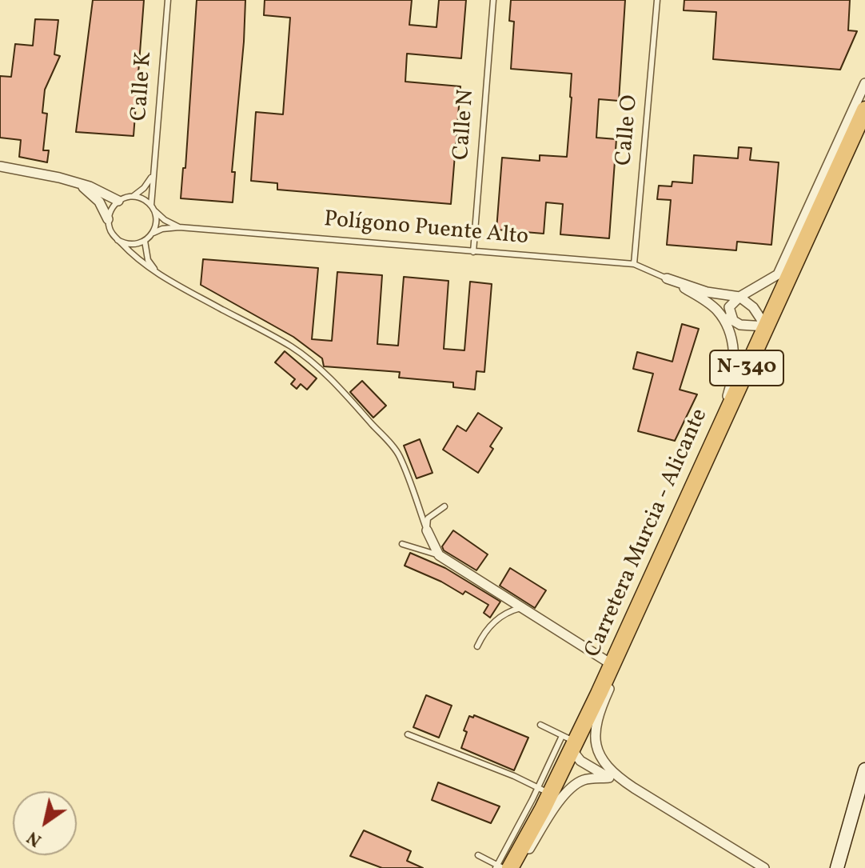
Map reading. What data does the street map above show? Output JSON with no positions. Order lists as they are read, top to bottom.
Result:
{
  "streets": {
    "highway": ["N-340", "Carretera Murcia - Alicante"],
    "lane": [
      "Calle K",
      "Calle N",
      "Calle O",
      "Polígono Puente Alto"
    ]
  },
  "crossings": [
    ["Calle K", "Polígono Puente Alto"],
    ["Calle N", "Polígono Puente Alto"],
    ["Calle O", "Polígono Puente Alto"]
  ],
  "north": "bottom left"
}
